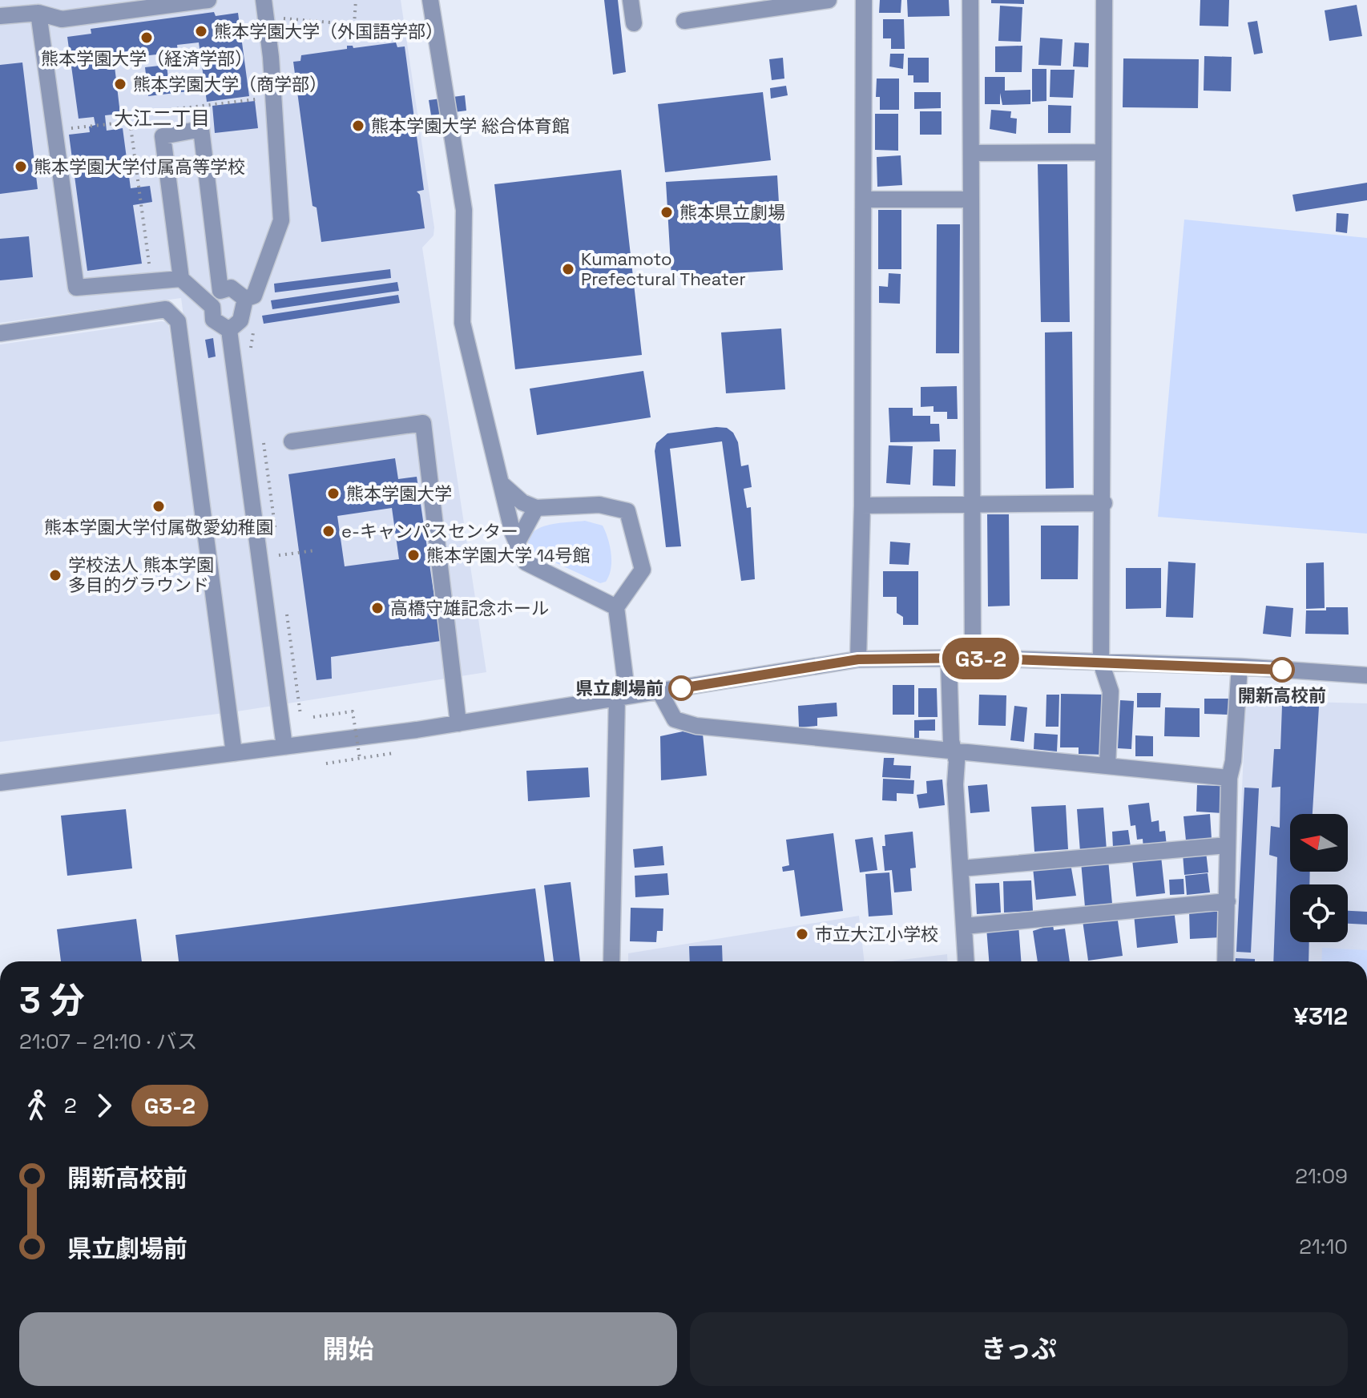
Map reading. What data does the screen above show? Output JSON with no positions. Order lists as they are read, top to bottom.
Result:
{
  "districts": ["大江二丁目"],
  "places": [
    "熊本学園大学（外国語学部）",
    "熊本学園大学（経済学部）",
    "熊本学園大学（商学部）",
    "熊本学園大学 総合体育館",
    "熊本学園大学付属高等学校",
    "熊本県立劇場",
    "Kumamoto Prefectural Theater",
    "熊本学園大学",
    "熊本学園大学付属敬愛幼稚園",
    "e-キャンパスセンター",
    "熊本学園大学 14号館",
    "学校法人 熊本学園 多目的グラウンド",
    "高橋守雄記念ホール",
    "開新高校前",
    "県立劇場前",
    "市立大江小学校"
  ],
  "lines": ["bus line G3-2"],
  "north": "left",
  "page": {
    "on_map": "G3-2",
    "heading": ["3 分", "21:07 – 21:10 · バス", "¥312"],
    "legs": ["2", "G3-2"],
    "list": [
      {
        "name": "開新高校前",
        "value": "21:09"
      },
      {
        "name": "県立劇場前",
        "value": "21:10"
      }
    ],
    "buttons": ["開始", "きっぷ"]
  }
}
